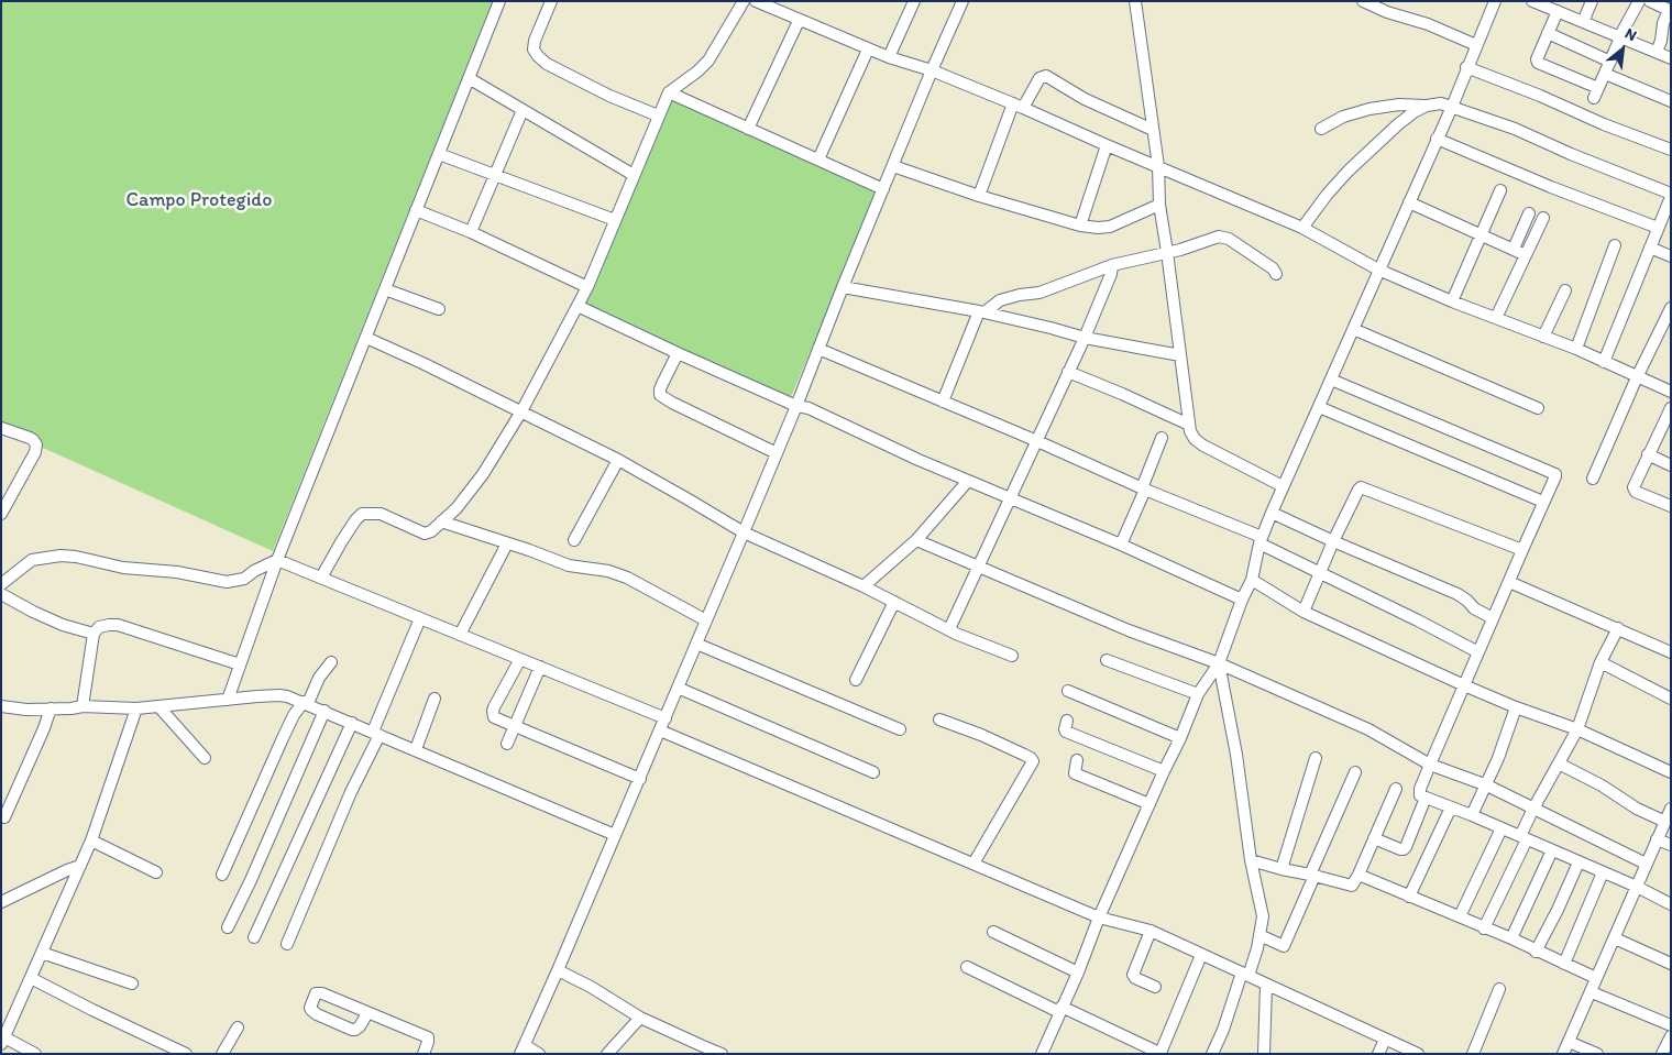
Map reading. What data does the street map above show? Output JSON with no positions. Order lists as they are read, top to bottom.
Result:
{
  "parks": ["Campo Protegido"],
  "north": "top right"
}
